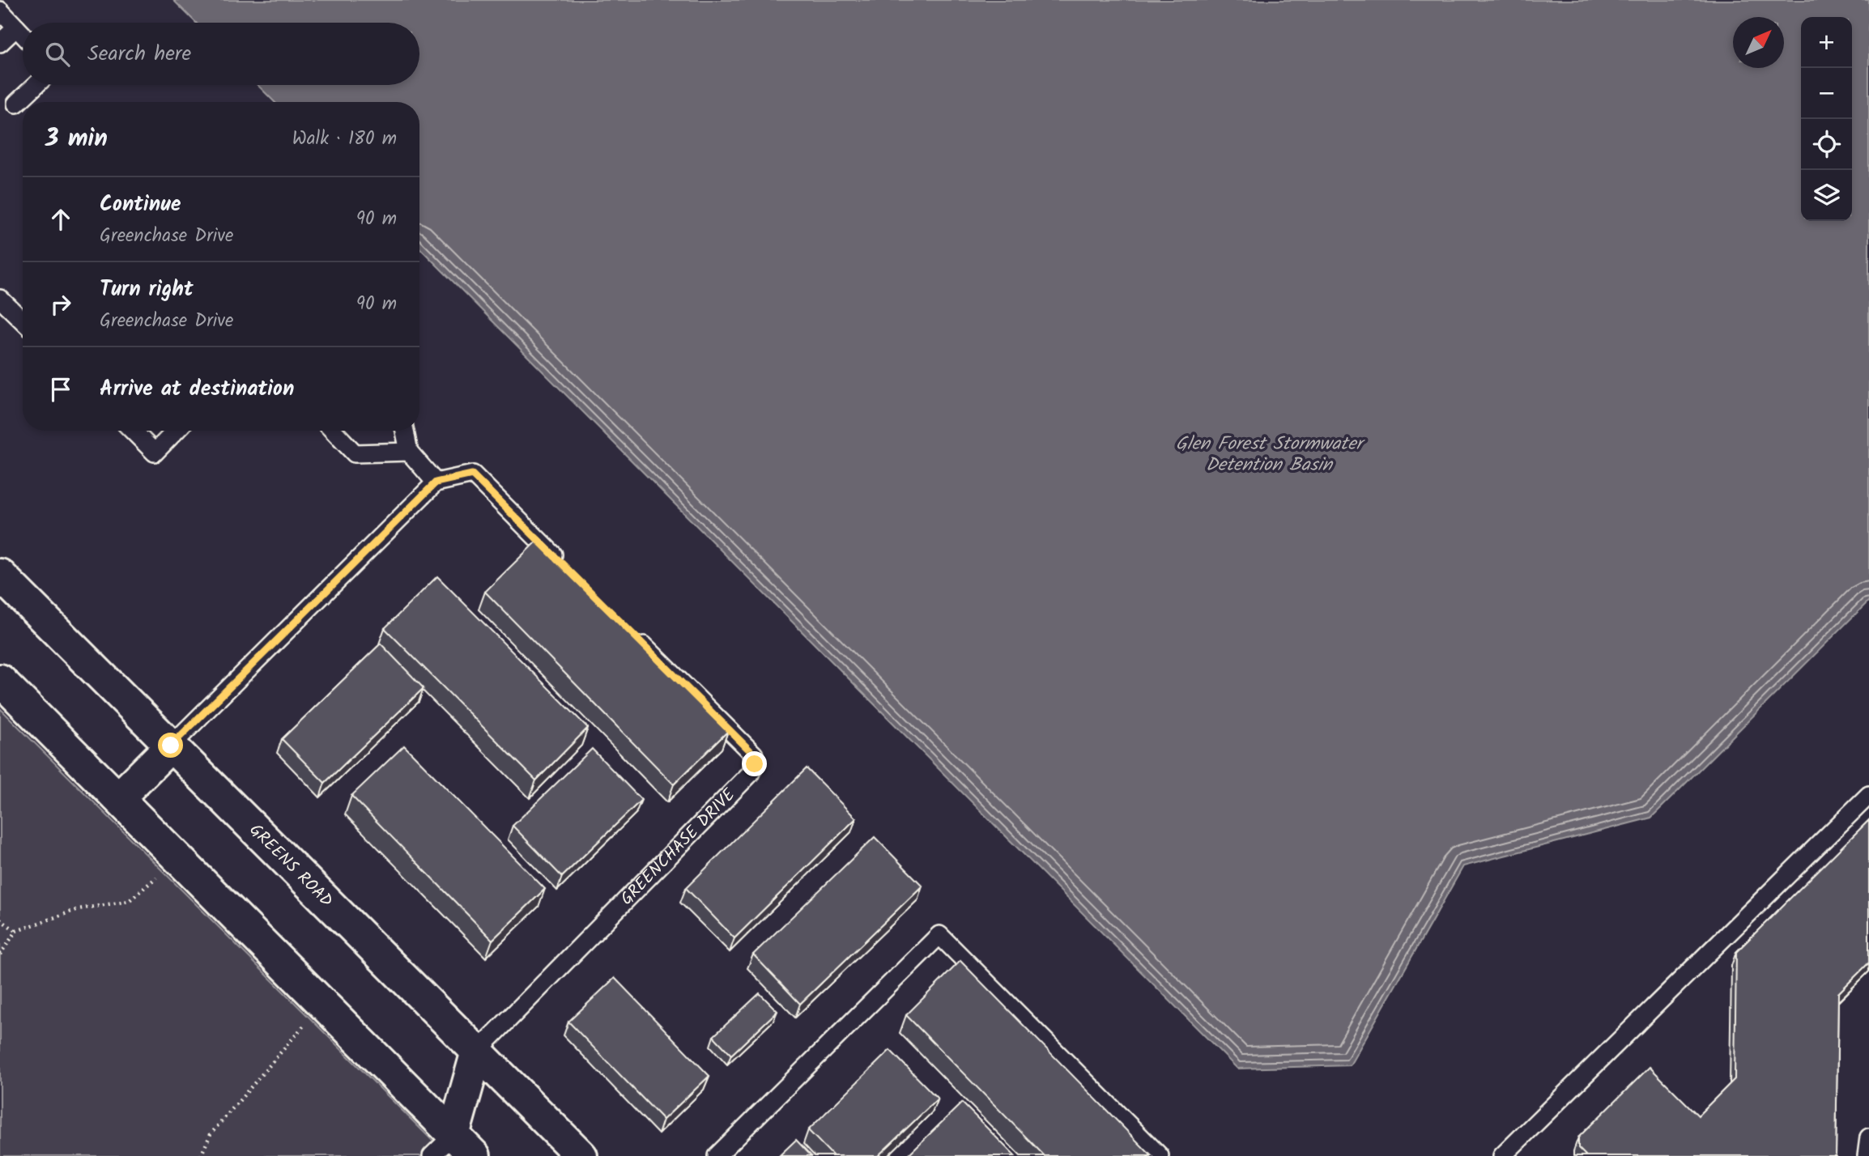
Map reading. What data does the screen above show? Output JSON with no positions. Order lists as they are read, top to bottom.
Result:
{
  "streets": {
    "main road": ["GREENS ROAD"],
    "lane": ["GREENCHASE DRIVE"]
  },
  "crossings": [
    ["GREENCHASE DRIVE", "GREENS ROAD"]
  ],
  "water": ["Glen Forest Stormwater Detention Basin"],
  "north": "top right",
  "page": {
    "map_buttons": ["+", "−"],
    "search": "Search here",
    "heading": ["3 min", "Walk · 180 m"],
    "list": [
      ["Continue", "Greenchase Drive", "90 m"],
      ["Turn right", "Greenchase Drive", "90 m"],
      "Arrive at destination"
    ]
  }
}
